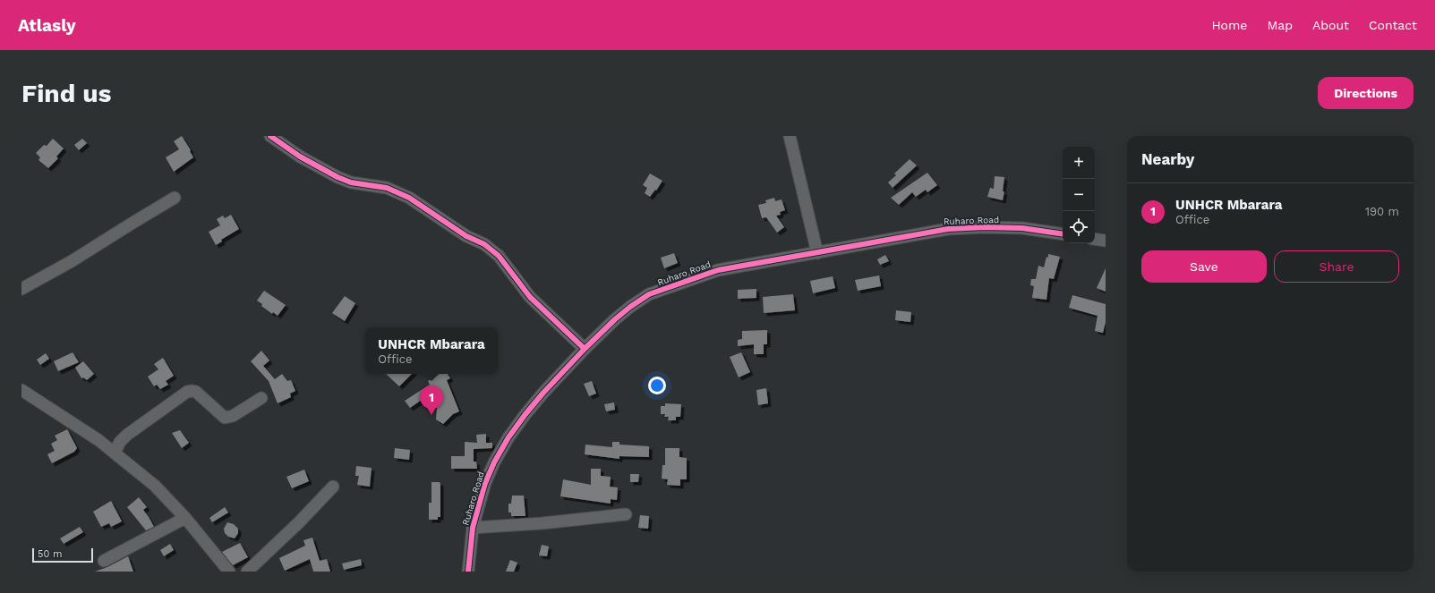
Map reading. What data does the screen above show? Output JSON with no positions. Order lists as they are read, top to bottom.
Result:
{
  "streets": {
    "street": ["Ruharo Road"]
  },
  "scale_bar": "50 m",
  "page": {
    "header": "Atlasly",
    "nav": [
      "Home",
      "Map",
      "About",
      "Contact"
    ],
    "buttons": [
      "Directions",
      ["Save", "Share"]
    ],
    "title": "Find us",
    "heading": "Nearby",
    "map_buttons": ["+", "−"],
    "list": [
      {
        "mark": "1",
        "name": "UNHCR Mbarara",
        "note": "Office",
        "value": "190 m"
      }
    ],
    "popup": ["UNHCR Mbarara", "Office"],
    "pins": "1",
    "scale": "50 m"
  }
}
